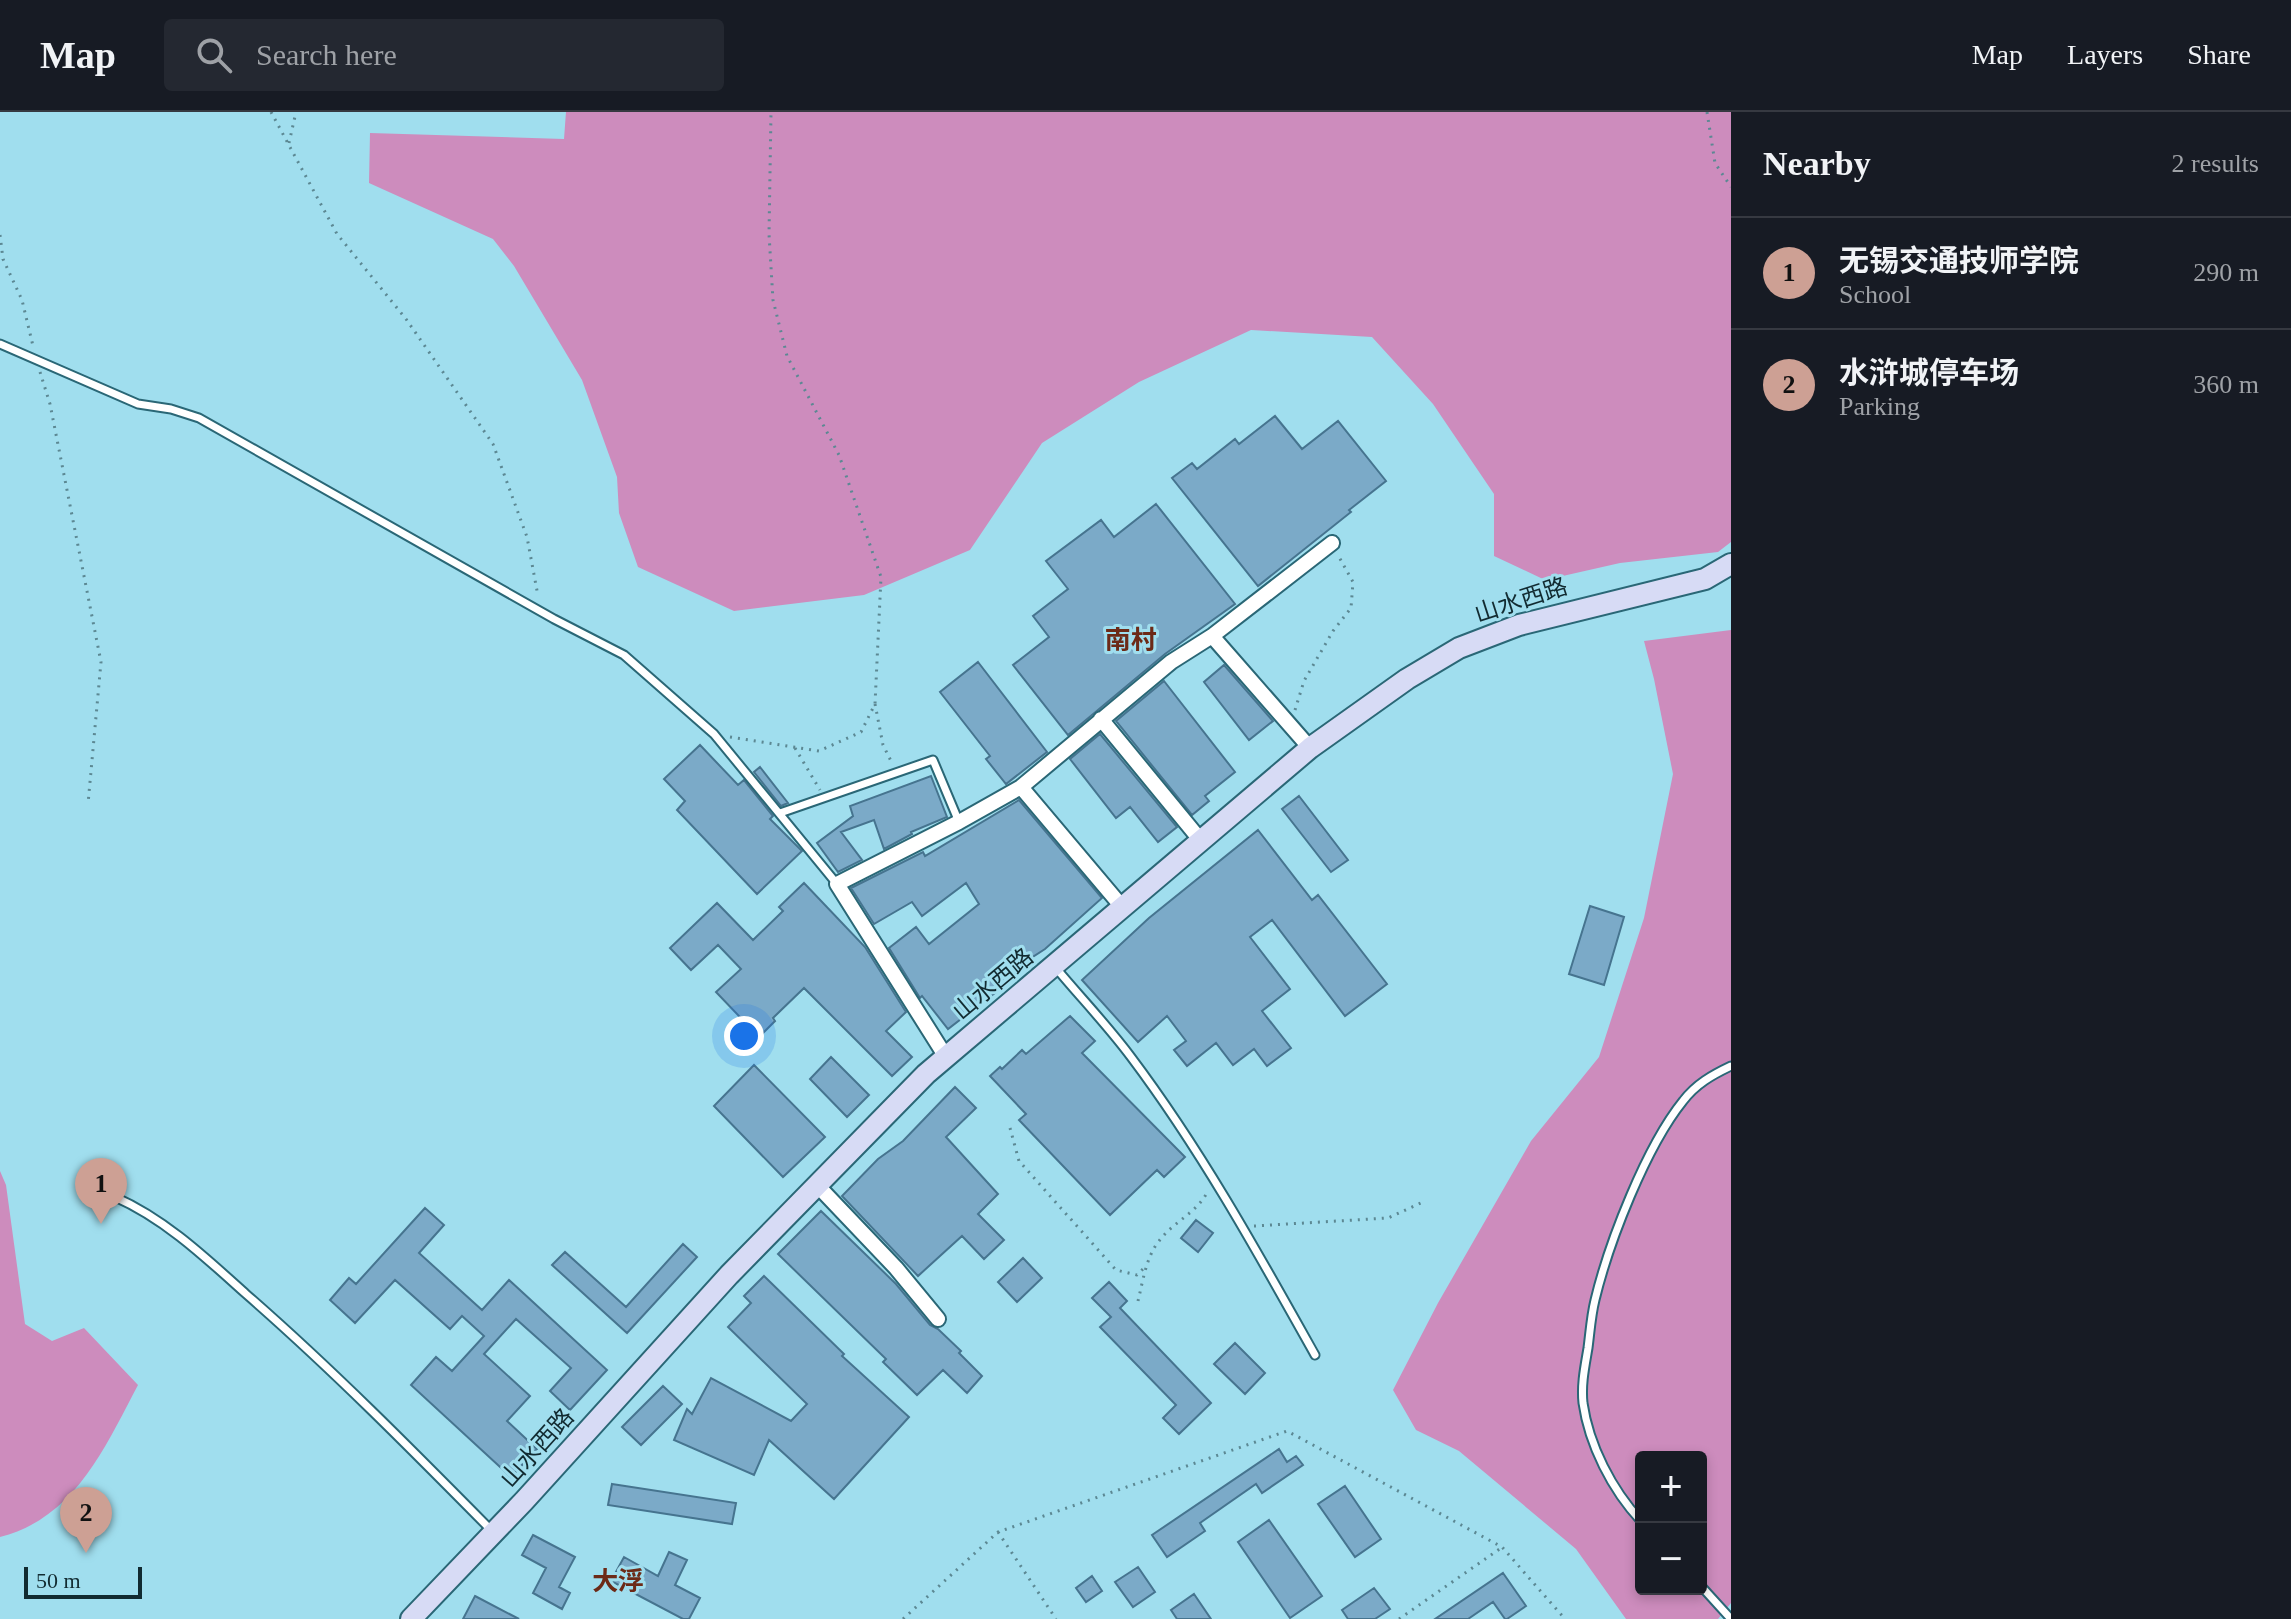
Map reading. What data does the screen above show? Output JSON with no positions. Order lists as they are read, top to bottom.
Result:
{
  "streets": {
    "street": ["山水西路"]
  },
  "districts": ["南村", "大浮"],
  "scale_bar": "50 m",
  "page": {
    "header": "Map",
    "search": "Search here",
    "nav": ["Map", "Layers", "Share"],
    "heading": ["Nearby", "2 results"],
    "list": [
      {
        "mark": "1",
        "name": "无锡交通技师学院",
        "note": "School",
        "value": "290 m"
      },
      {
        "mark": "2",
        "name": "水浒城停车场",
        "note": "Parking",
        "value": "360 m"
      }
    ],
    "pins": ["1", "2"],
    "map_buttons": ["+", "−"],
    "scale": "50 m"
  }
}
